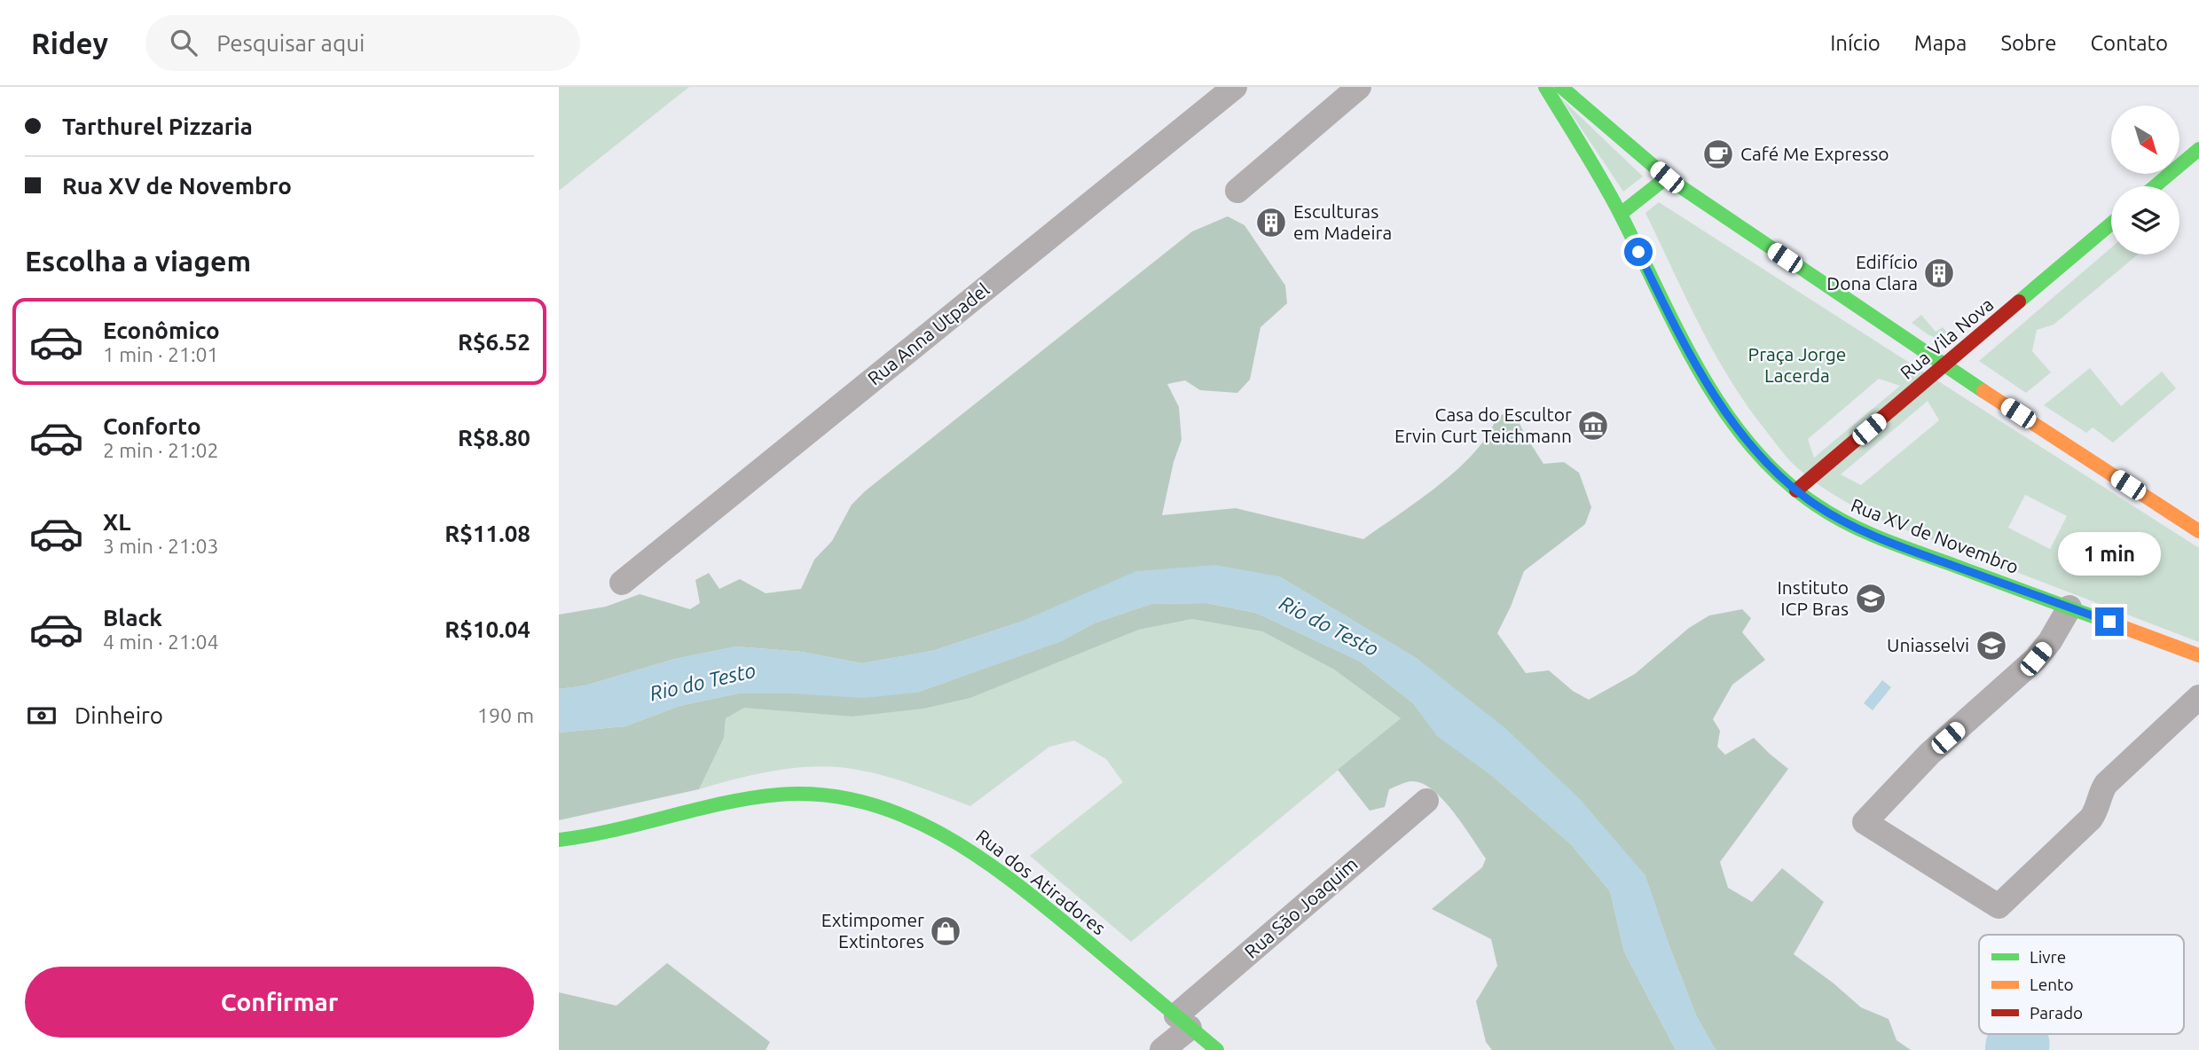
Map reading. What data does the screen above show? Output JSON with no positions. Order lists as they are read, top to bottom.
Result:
{
  "streets": {
    "main road": ["Rua Vila Nova", "Rua XV de Novembro", "Rua dos Atiradores"],
    "street": ["Rua Anna Utpadel", "Rua São Joaquim"]
  },
  "crossings": [
    ["Rua Vila Nova", "Rua XV de Novembro"],
    ["Rua dos Atiradores", "Rua São Joaquim"]
  ],
  "water": ["Rio do Testo"],
  "parks": ["Praça Jorge Lacerda"],
  "places": {
    "cafe": ["Café Me Expresso"],
    "building": ["Esculturas em Madeira", "Edifício Dona Clara"],
    "museum": ["Casa do Escultor Ervin Curt Teichmann"],
    "school or university": ["Instituto ICP Bras", "Uniasselvi"],
    "shop": ["Extimpomer Extintores"]
  },
  "legend": ["Livre", "Lento", "Parado"],
  "north": "bottom right",
  "page": {
    "header": "Ridey",
    "search": "Pesquisar aqui",
    "nav": [
      "Início",
      "Mapa",
      "Sobre",
      "Contato"
    ],
    "banner": ["Tarthurel Pizzaria", "Rua XV de Novembro"],
    "heading": "Escolha a viagem",
    "list": [
      {
        "name": "Econômico",
        "note": "1 min · 21:01",
        "value": "R$6.52"
      },
      {
        "name": "Conforto",
        "note": "2 min · 21:02",
        "value": "R$8.80"
      },
      {
        "name": "XL",
        "note": "3 min · 21:03",
        "value": "R$11.08"
      },
      {
        "name": "Black",
        "note": "4 min · 21:04",
        "value": "R$10.04"
      }
    ],
    "bubble": "1 min",
    "pay": ["Dinheiro", "190 m"],
    "buttons": "Confirmar"
  }
}
